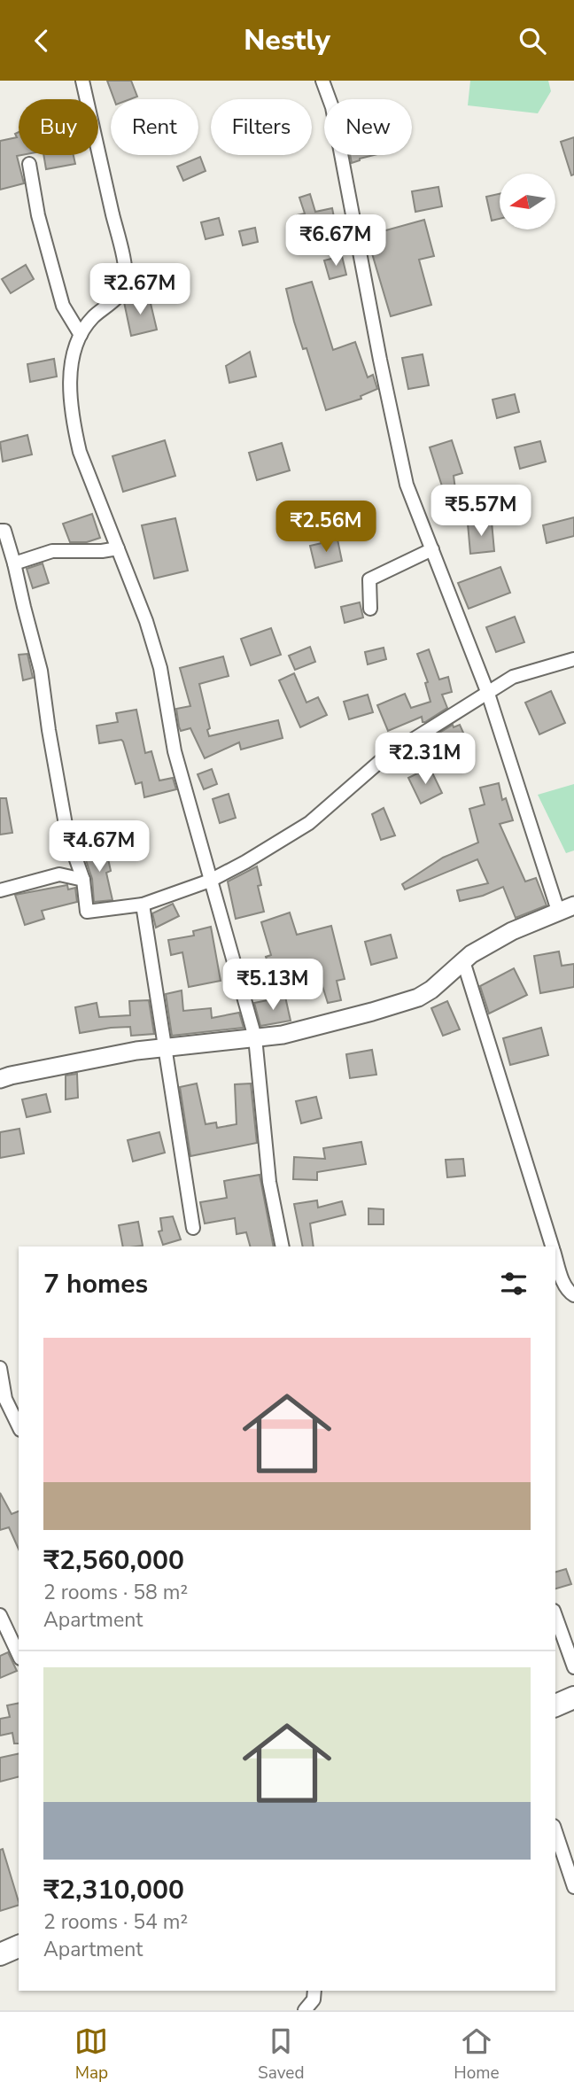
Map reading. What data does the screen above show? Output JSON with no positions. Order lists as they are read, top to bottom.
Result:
{
  "north": "left",
  "page": {
    "header": "Nestly",
    "chip": [
      "Buy",
      "Rent",
      "Filters",
      "New"
    ],
    "price": [
      "₹6.67M",
      "₹2.67M",
      "₹5.57M",
      "₹2.56M",
      "₹2.31M",
      "₹4.67M",
      "₹5.13M"
    ],
    "heading": "7 homes",
    "list": [
      {
        "name": "₹2,560,000",
        "note": "2 rooms · 58 m² · Apartment"
      },
      {
        "name": "₹2,310,000",
        "note": "2 rooms · 54 m² · Apartment"
      }
    ],
    "tabs": ["Map", "Saved", "Home"]
  }
}
